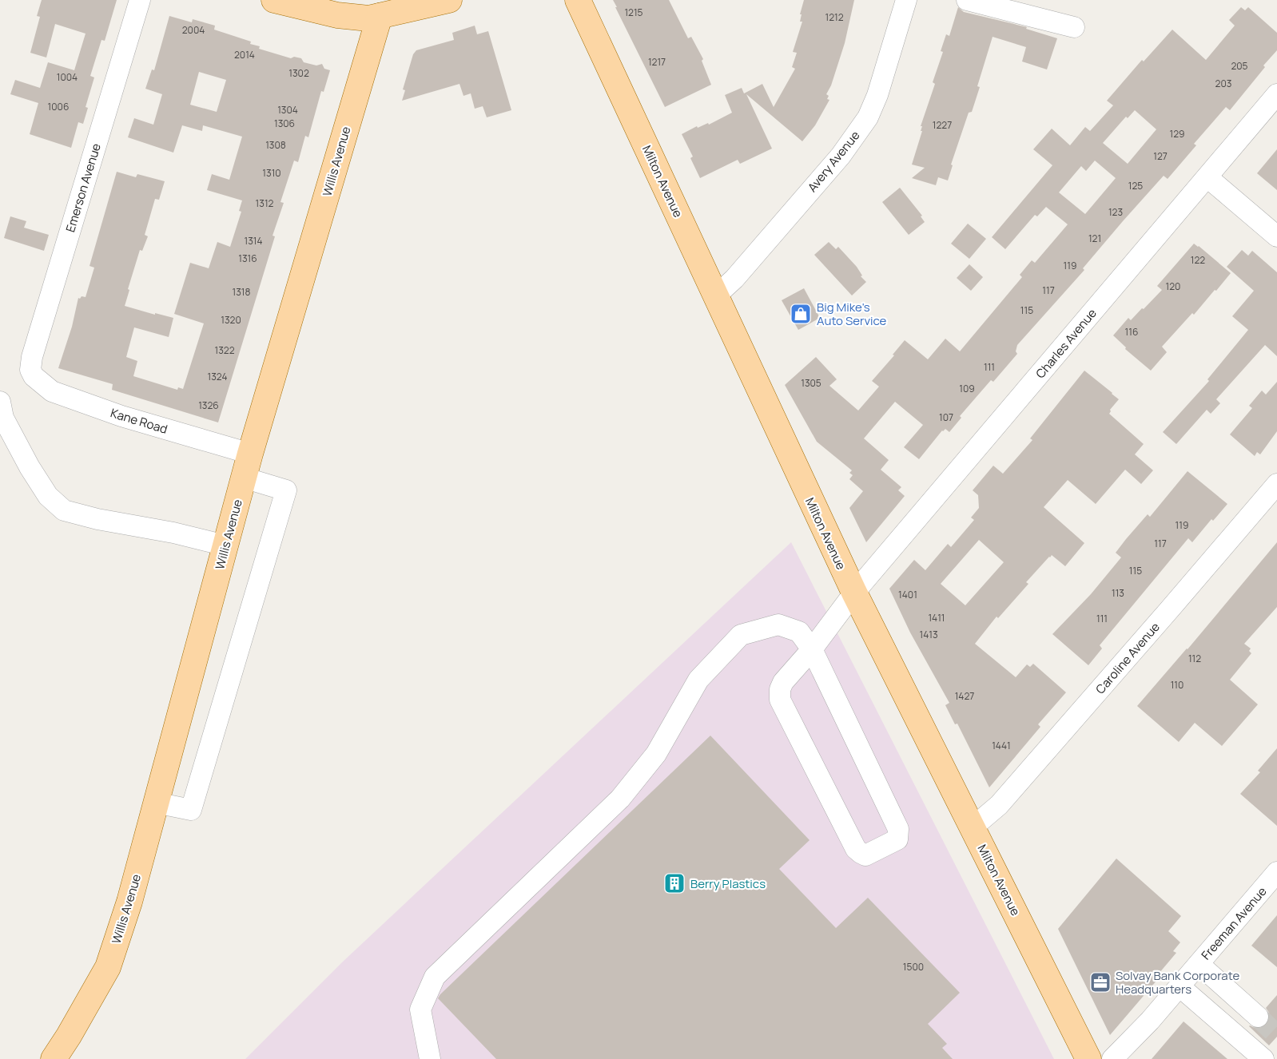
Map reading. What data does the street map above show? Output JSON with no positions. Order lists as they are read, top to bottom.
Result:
{
  "streets": {
    "main road": ["Willis Avenue", "Milton Avenue"],
    "street": [
      "Avery Avenue",
      "Emerson Avenue",
      "Charles Avenue",
      "Kane Road",
      "Caroline Avenue",
      "Freeman Avenue"
    ]
  },
  "crossings": [
    ["Willis Avenue", "Kane Road"],
    ["Avery Avenue", "Milton Avenue"],
    ["Milton Avenue", "Charles Avenue"],
    ["Milton Avenue", "Caroline Avenue"],
    ["Emerson Avenue", "Kane Road"]
  ],
  "places": {
    "shop": ["Big Mike's Auto Service"],
    "building": ["Berry Plastics"],
    "office": ["Solvay Bank Corporate Headquarters"]
  },
  "house_numbers": [
    "1215",
    "1212",
    "2004",
    "2014",
    "1217",
    "205",
    "1302",
    "1004",
    "203",
    "1006",
    "1304",
    "1306",
    "1227",
    "129",
    "1308",
    "127",
    "1310",
    "125",
    "1312",
    "123",
    "121",
    "1314",
    "1316",
    "122",
    "119",
    "120",
    "117",
    "1318",
    "115",
    "1320",
    "116",
    "1322",
    "111",
    "1324",
    "1305",
    "109",
    "1326",
    "107",
    "119",
    "117",
    "115",
    "113",
    "1401",
    "1411",
    "111",
    "1413",
    "112",
    "110",
    "1427",
    "1441",
    "1500"
  ]
}
